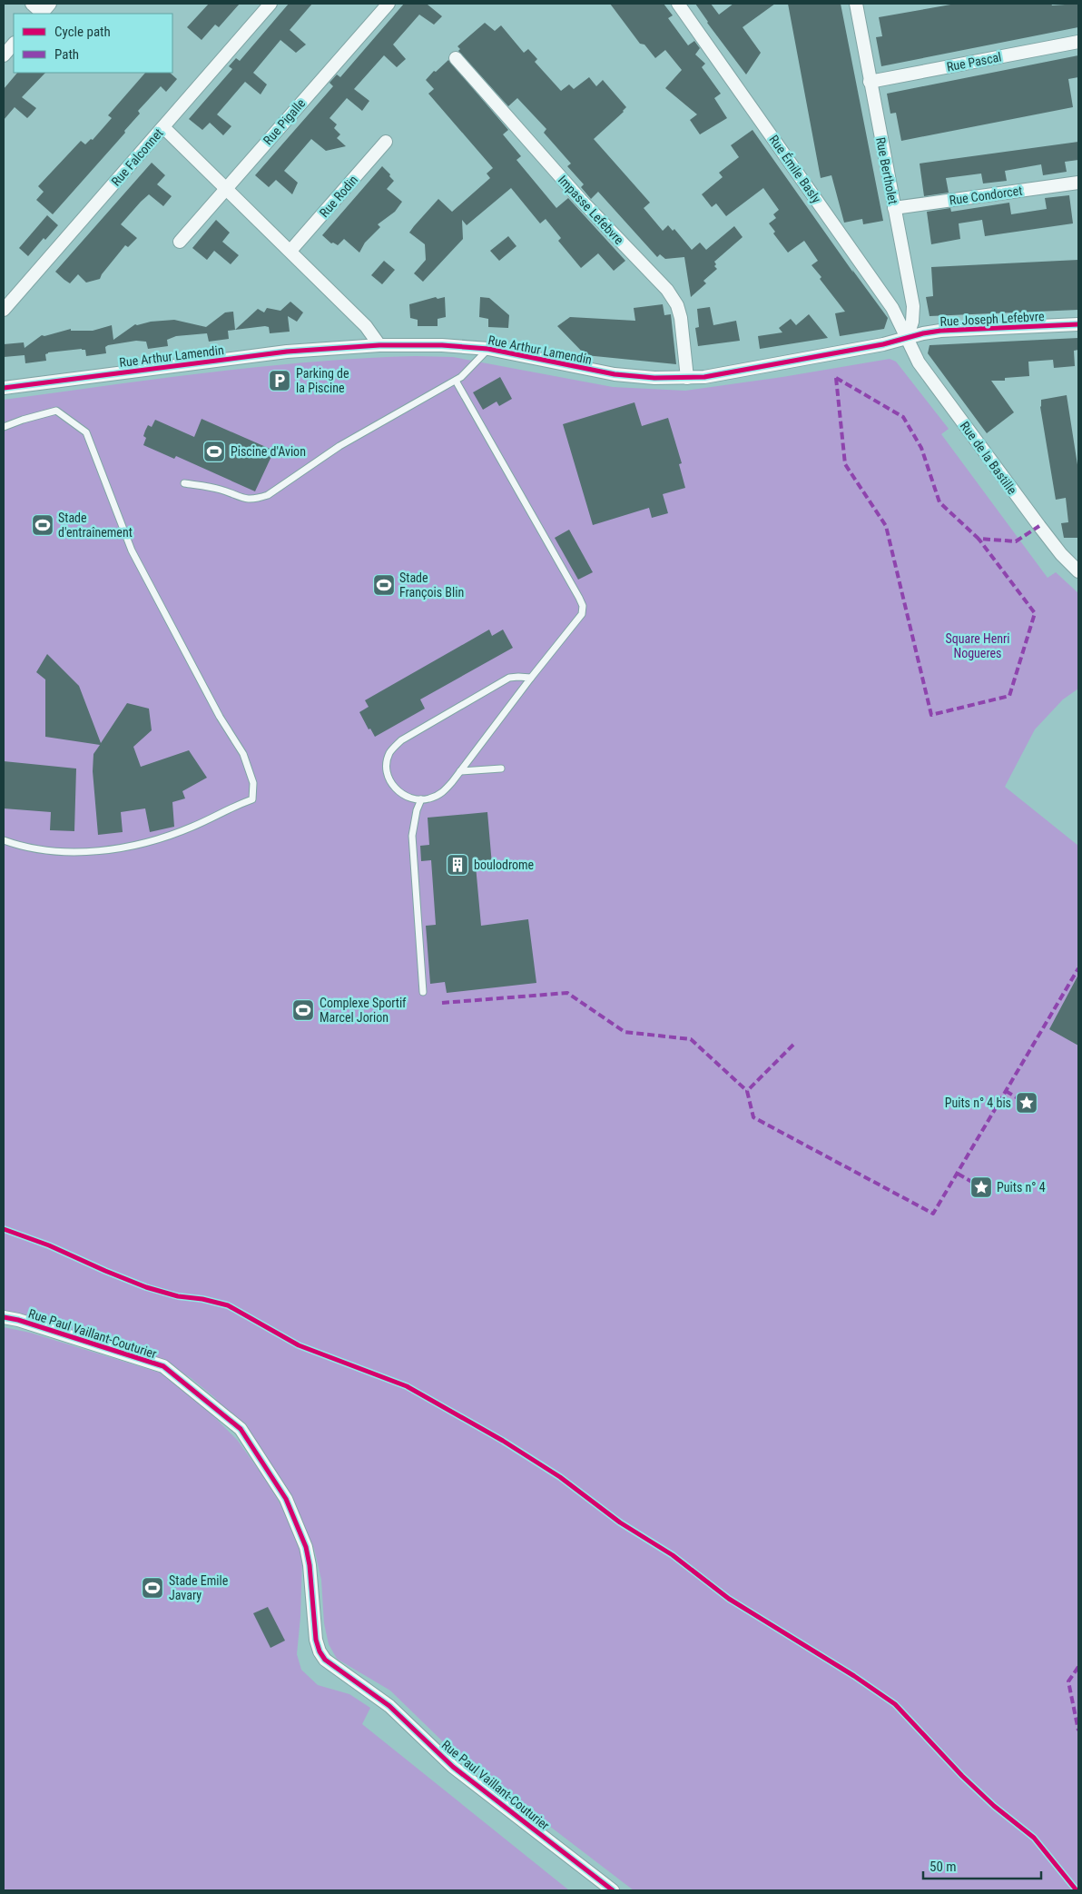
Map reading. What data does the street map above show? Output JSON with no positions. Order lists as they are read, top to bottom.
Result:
{
  "streets": {
    "street": [
      "Rue Pascal",
      "Rue Pigalle",
      "Rue Falconnet",
      "Rue Émile Basly",
      "Rue Bertholet",
      "Rue Condorcet",
      "Rue Rodin",
      "Impasse Lefebvre",
      "Rue Joseph Lefebvre",
      "Rue Arthur Lamendin",
      "Rue de la Bastille",
      "Rue Paul Vaillant-Couturier"
    ]
  },
  "crossings": [
    ["Rue Pascal", "Rue Bertholet"],
    ["Rue Émile Basly", "Rue Bertholet"],
    ["Rue Émile Basly", "Rue Joseph Lefebvre"],
    ["Rue Émile Basly", "Rue Arthur Lamendin"],
    ["Rue Émile Basly", "Rue de la Bastille"],
    ["Rue Bertholet", "Rue Condorcet"],
    ["Rue Bertholet", "Rue Joseph Lefebvre"],
    ["Rue Bertholet", "Rue Arthur Lamendin"],
    ["Rue Bertholet", "Rue de la Bastille"],
    ["Impasse Lefebvre", "Rue Arthur Lamendin"],
    ["Rue Joseph Lefebvre", "Rue Arthur Lamendin"],
    ["Rue Joseph Lefebvre", "Rue de la Bastille"],
    ["Rue Arthur Lamendin", "Rue de la Bastille"]
  ],
  "parks": ["Square Henri Nogueres"],
  "places": {
    "parking": ["Parking de la Piscine"],
    "sports": [
      "Piscine d'Avion",
      "Stade d'entraînement",
      "Stade François Blin",
      "Complexe Sportif Marcel Jorion",
      "Stade Emile Javary"
    ],
    "building": ["boulodrome"],
    "place": ["Puits n° 4 bis", "Puits n° 4"]
  },
  "legend": ["Cycle path", "Path"],
  "scale_bar": "50 m"
}
